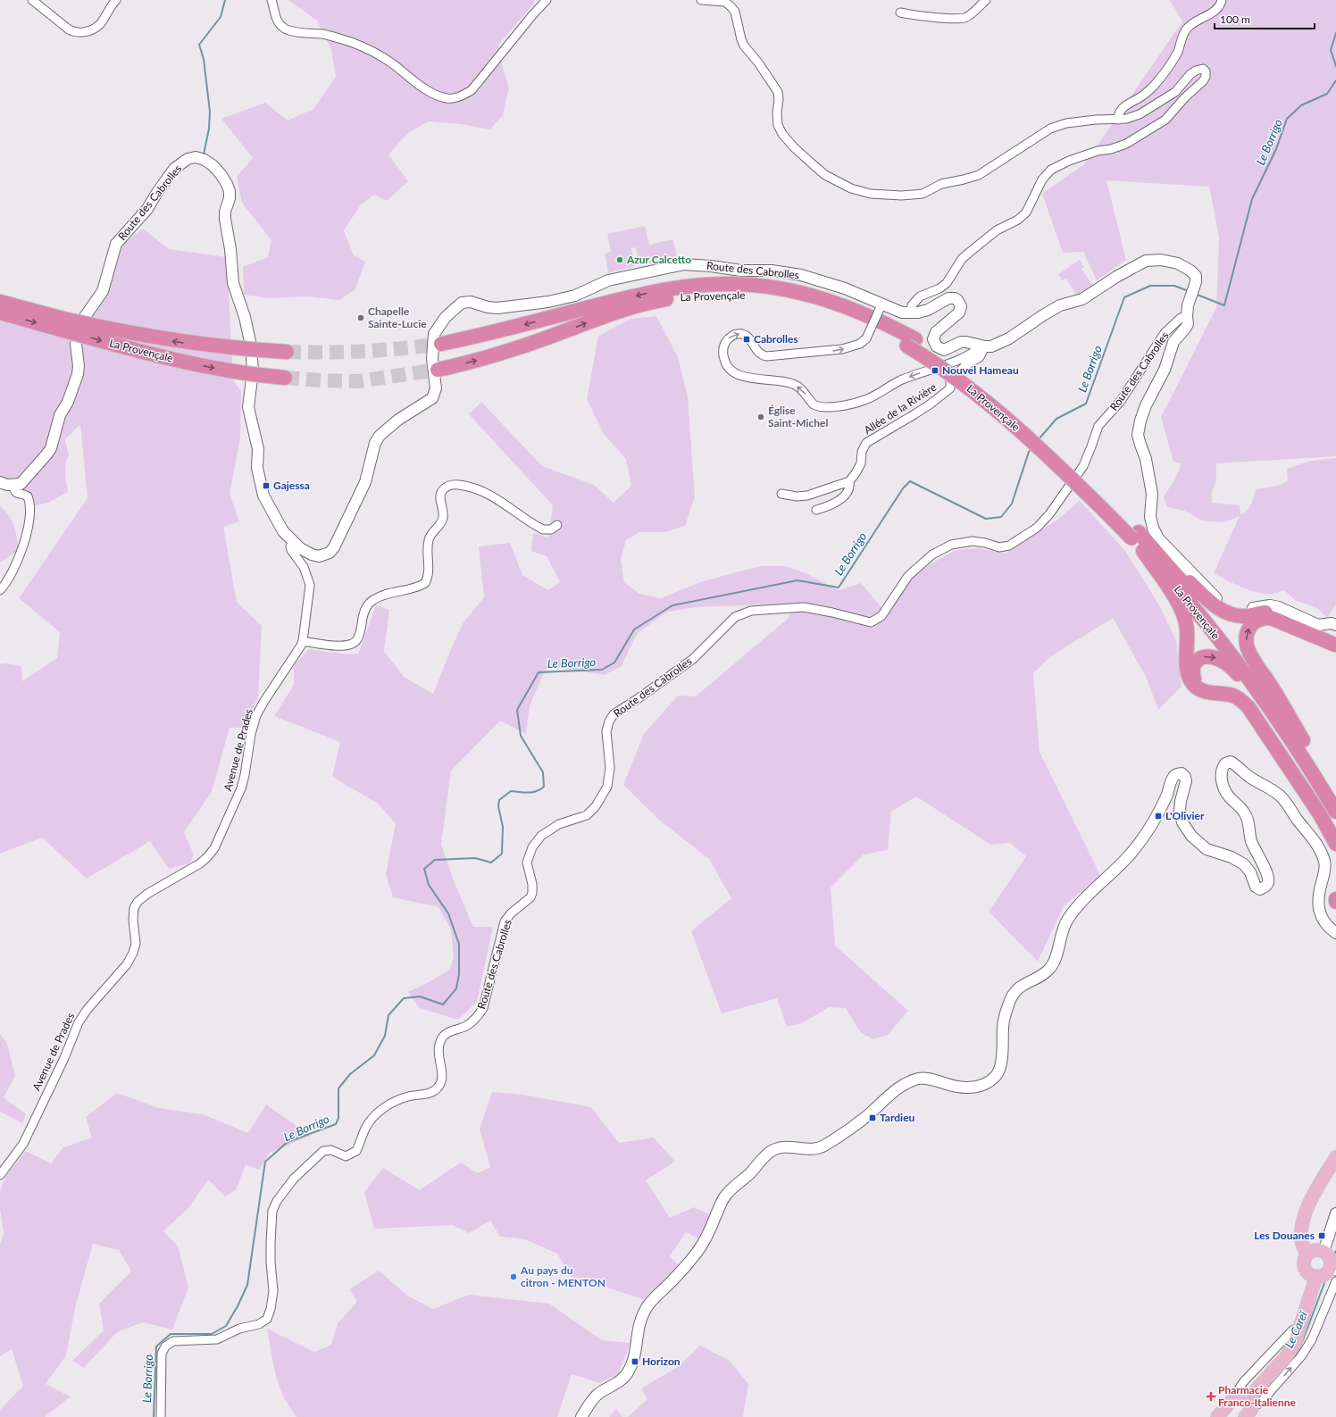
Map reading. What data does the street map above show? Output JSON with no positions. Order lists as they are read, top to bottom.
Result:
{
  "streets": {
    "highway": ["La Provençale"],
    "street": ["Route des Cabrolles", "Allée de la Rivière", "Avenue de Prades"]
  },
  "crossings": [
    ["Route des Cabrolles", "Allée de la Rivière"],
    ["Route des Cabrolles", "Avenue de Prades"]
  ],
  "water": ["Le Borrigo", "Le Careï"],
  "places": {
    "other": [
      "Azur Calcetto",
      "Chapelle Sainte-Lucie",
      "Église Saint-Michel",
      "Au pays du citron - MENTON"
    ],
    "transit": [
      "Cabrolles",
      "Nouvel Hameau",
      "Gajessa",
      "L'Olivier",
      "Tardieu",
      "Les Douanes",
      "Horizon"
    ],
    "health": ["Pharmacie Franco-Italienne"]
  },
  "scale_bar": "100 m"
}
